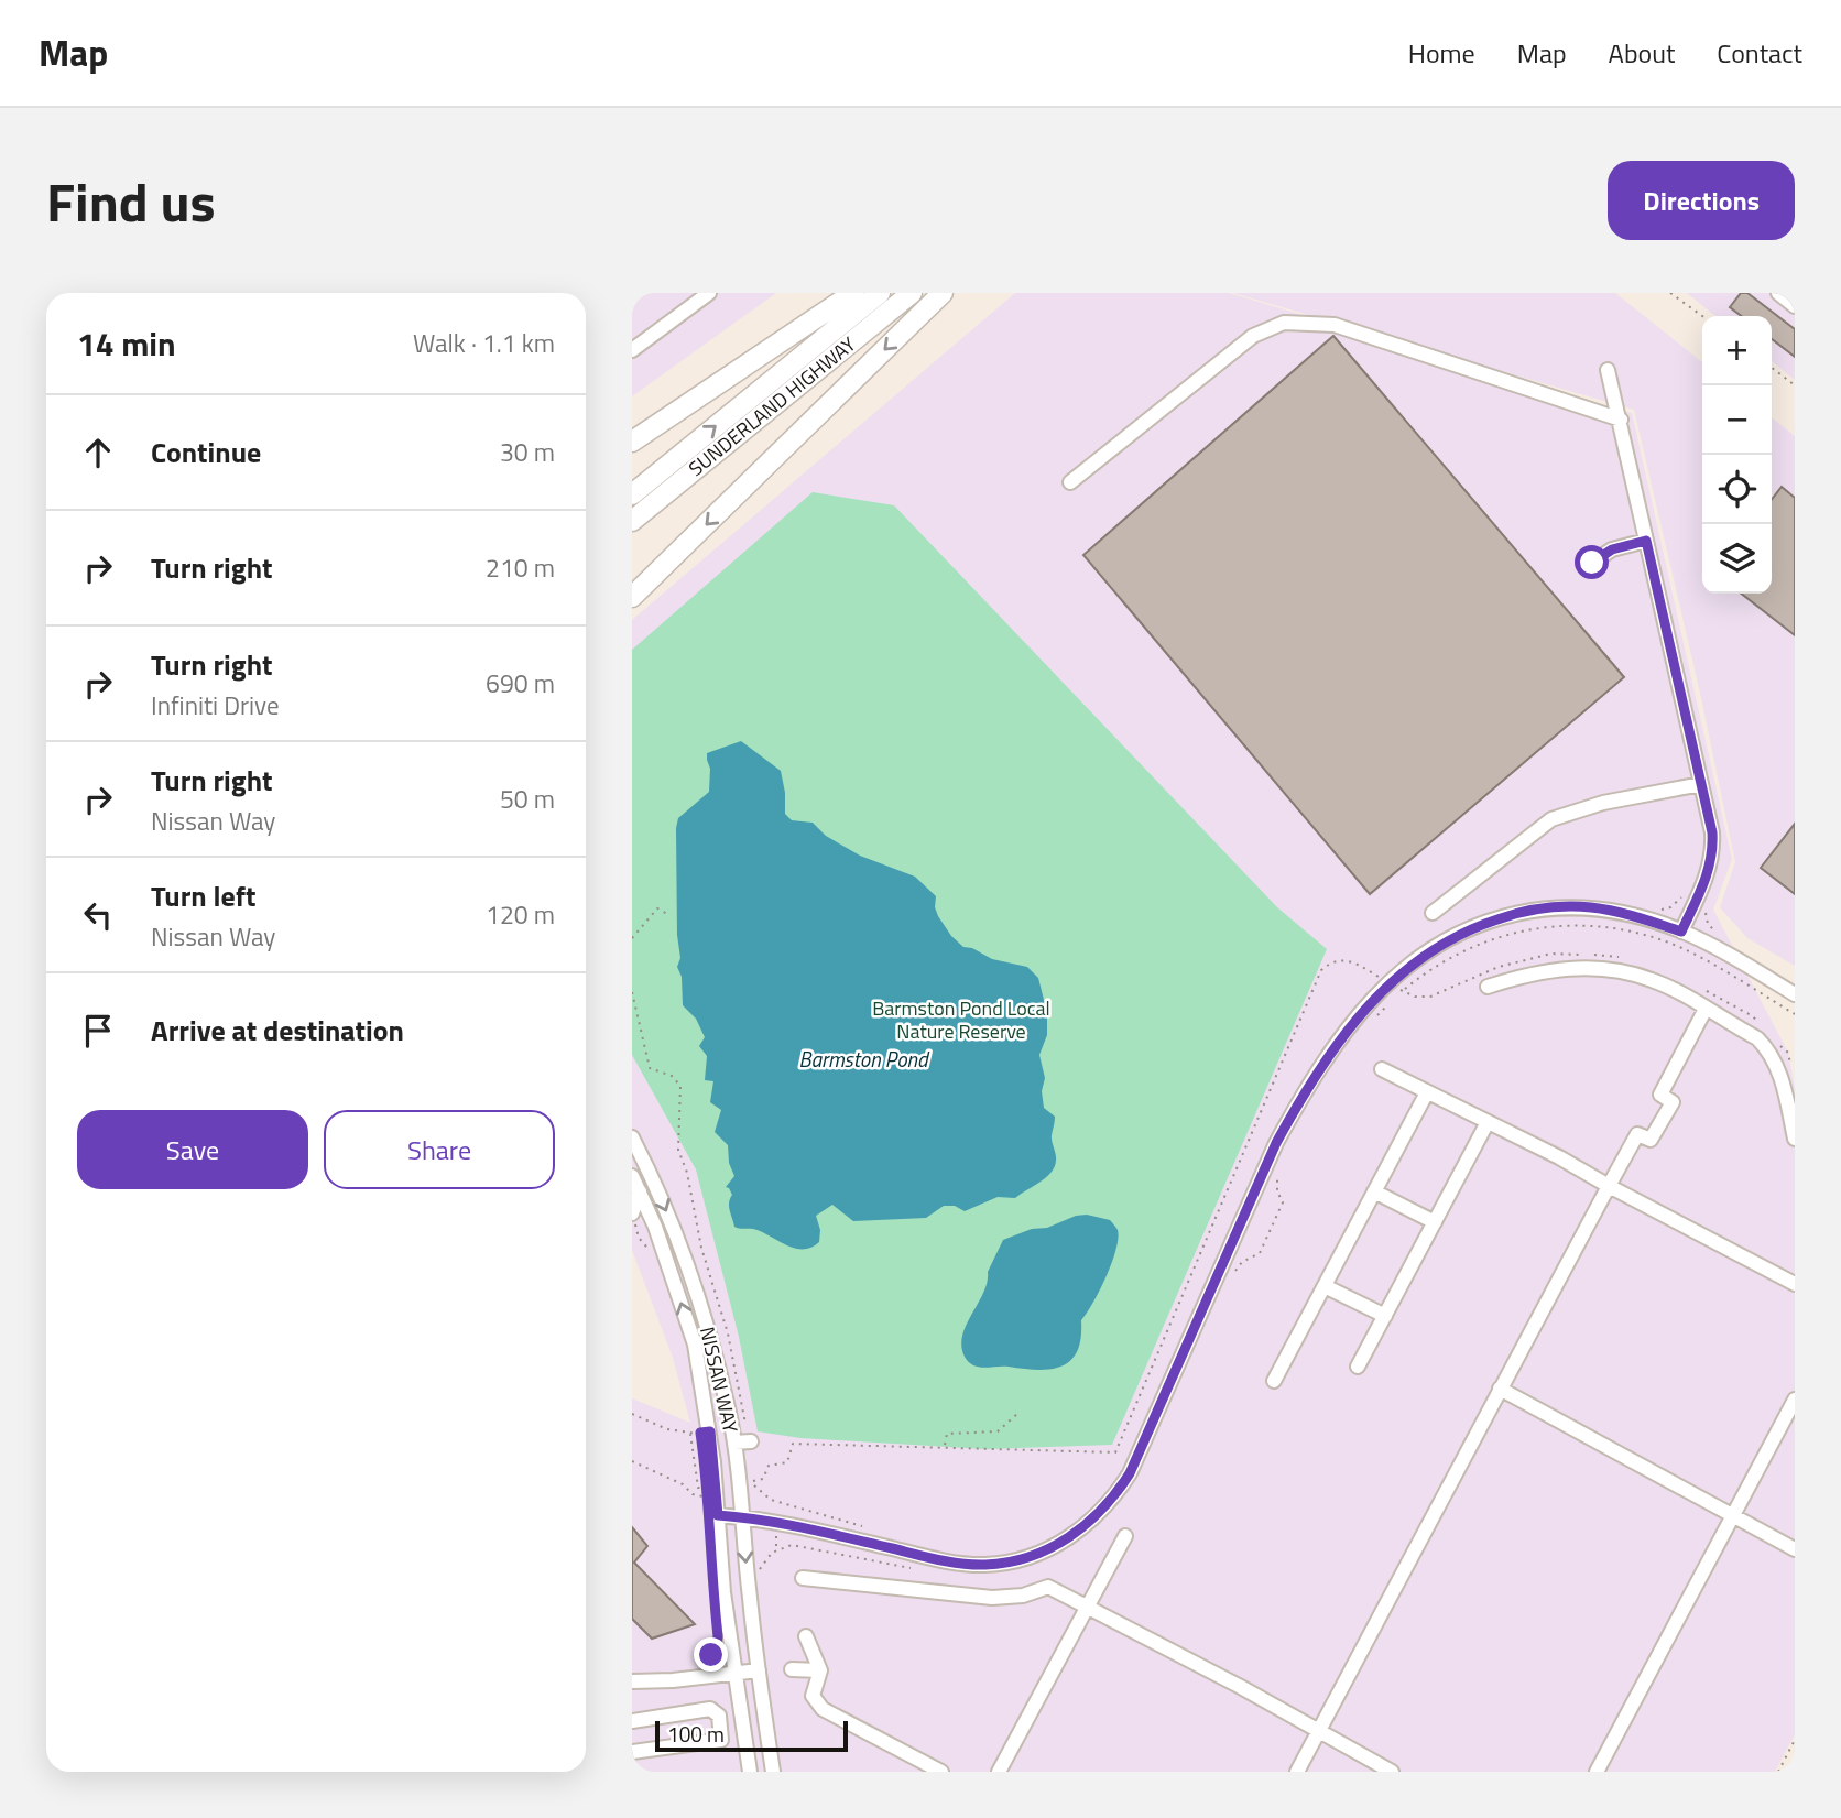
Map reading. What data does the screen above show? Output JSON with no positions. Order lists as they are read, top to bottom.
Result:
{
  "streets": {
    "highway": ["SUNDERLAND HIGHWAY"],
    "street": ["NISSAN WAY"]
  },
  "water": ["Barmston Pond"],
  "parks": ["Barmston Pond Local Nature Reserve"],
  "scale_bar": "100 m",
  "page": {
    "header": "Map",
    "nav": [
      "Home",
      "Map",
      "About",
      "Contact"
    ],
    "title": "Find us",
    "buttons": [
      "Directions",
      ["Save", "Share"]
    ],
    "heading": ["14 min", "Walk · 1.1 km"],
    "map_buttons": ["+", "−"],
    "list": [
      ["Continue", "30 m"],
      ["Turn right", "210 m"],
      ["Turn right", "Infiniti Drive", "690 m"],
      ["Turn right", "Nissan Way", "50 m"],
      ["Turn left", "Nissan Way", "120 m"],
      "Arrive at destination"
    ],
    "scale": "100 m"
  }
}
